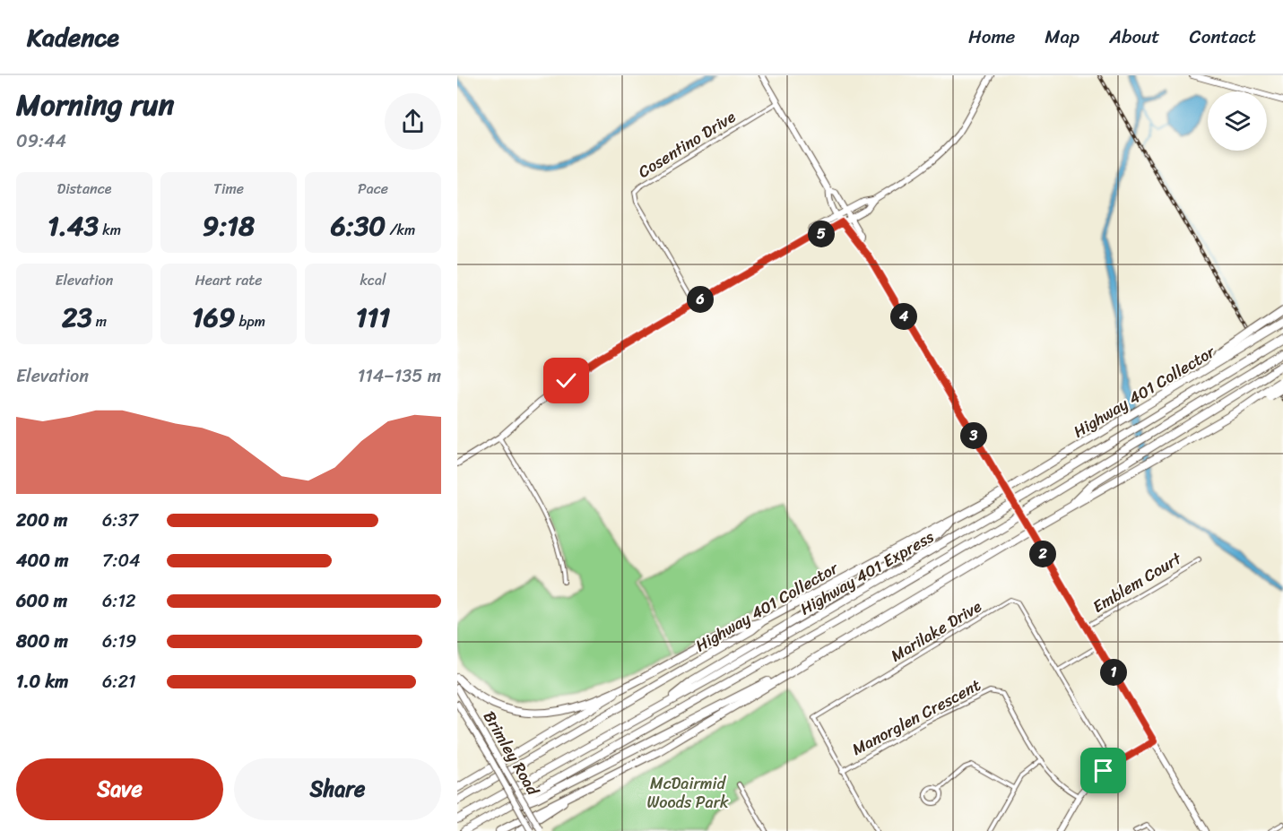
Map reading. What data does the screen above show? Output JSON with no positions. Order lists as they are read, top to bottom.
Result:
{
  "streets": {
    "highway": ["Highway 401 Collector", "Highway 401 Express"],
    "main road": ["Brimley Road"],
    "street": [
      "Cosentino Drive",
      "Emblem Court",
      "Marilake Drive",
      "Manorglen Crescent"
    ]
  },
  "crossings": [
    ["Marilake Drive", "Manorglen Crescent"]
  ],
  "parks": ["McDairmid Woods Park"],
  "page": {
    "header": "Kadence",
    "nav": [
      "Home",
      "Map",
      "About",
      "Contact"
    ],
    "heading": ["Morning run", "09:44"],
    "stats": [
      ["Distance", "1.43 km"],
      ["Time", "9:18"],
      ["Pace", "6:30 /km"],
      ["Elevation", "23 m"],
      ["Heart rate", "169 bpm"],
      ["kcal", "111"]
    ],
    "pins": [
      "5",
      "6",
      "4",
      "3",
      "2",
      "1"
    ],
    "chart": ["Elevation", "114–135 m"],
    "list": [
      {
        "name": "200 m",
        "note": "6:37"
      },
      {
        "name": "400 m",
        "note": "7:04"
      },
      {
        "name": "600 m",
        "note": "6:12"
      },
      {
        "name": "800 m",
        "note": "6:19"
      },
      {
        "name": "1.0 km",
        "note": "6:21"
      }
    ],
    "buttons": ["Save", "Share"]
  }
}
